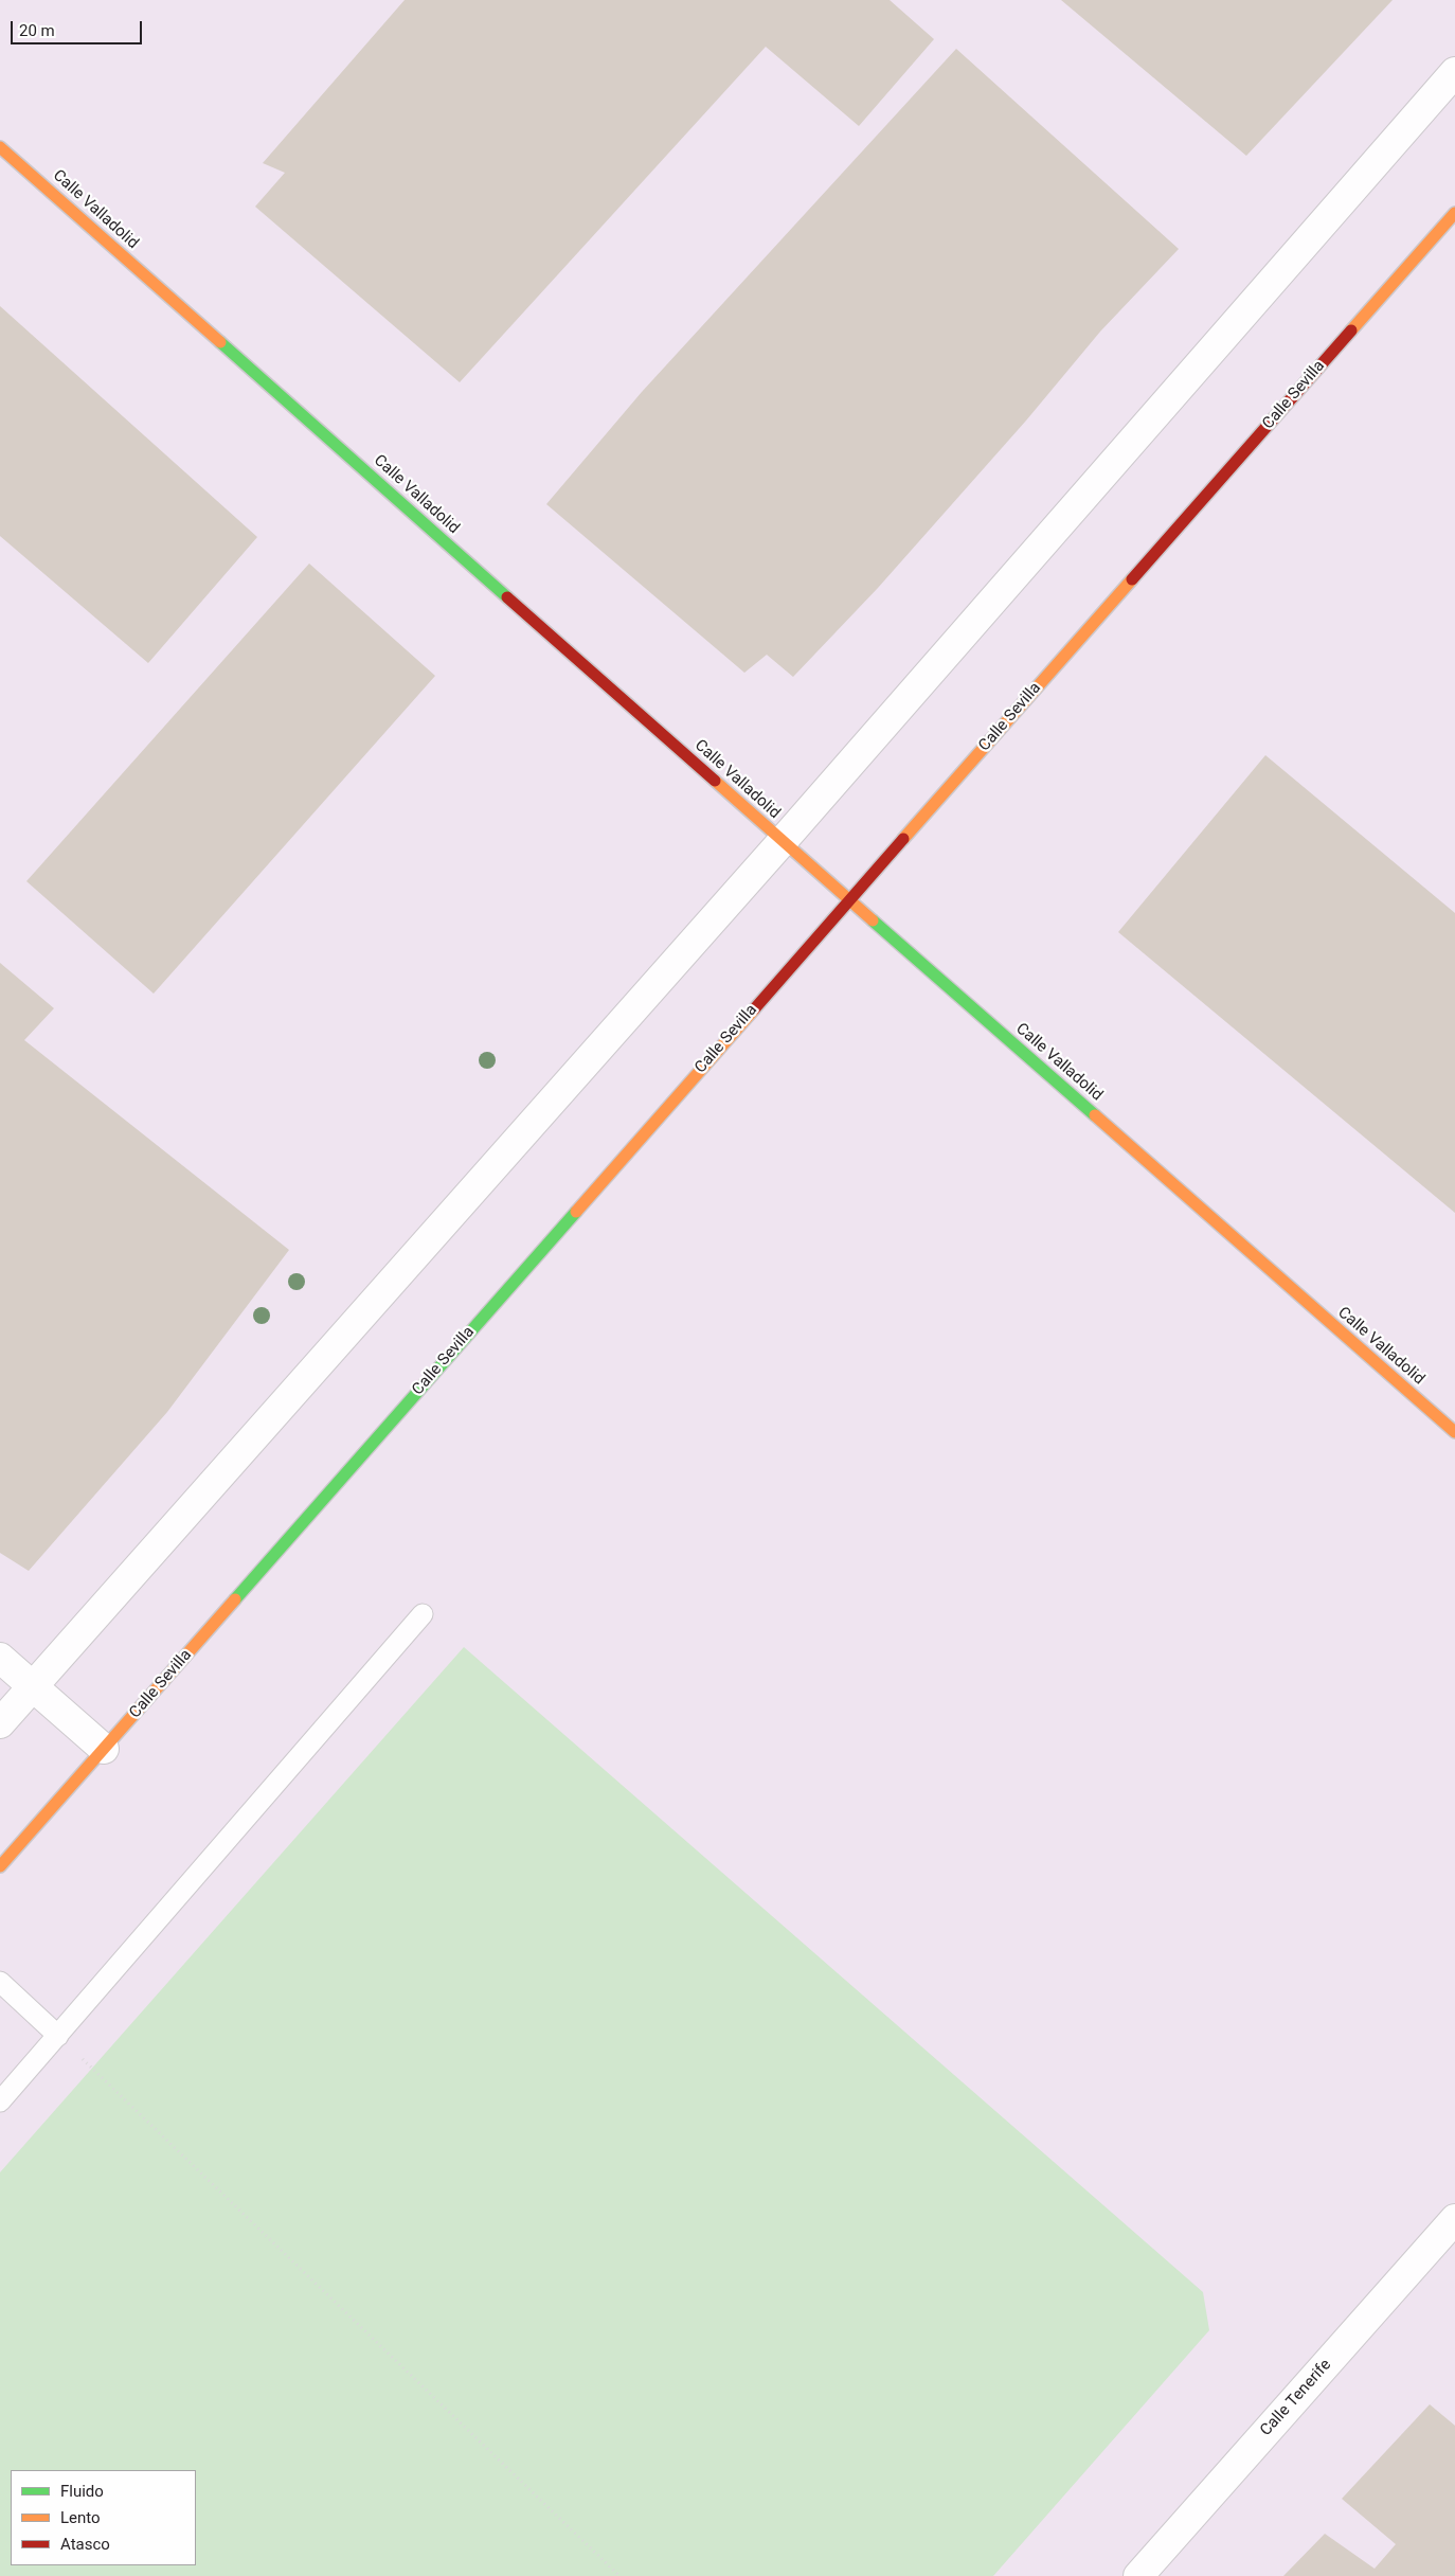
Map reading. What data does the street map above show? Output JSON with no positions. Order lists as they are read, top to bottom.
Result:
{
  "streets": {
    "street": ["Calle Valladolid", "Calle Sevilla", "Calle Tenerife"]
  },
  "crossings": [
    ["Calle Valladolid", "Calle Sevilla"]
  ],
  "legend": ["Fluido", "Lento", "Atasco"],
  "scale_bar": "20 m"
}
